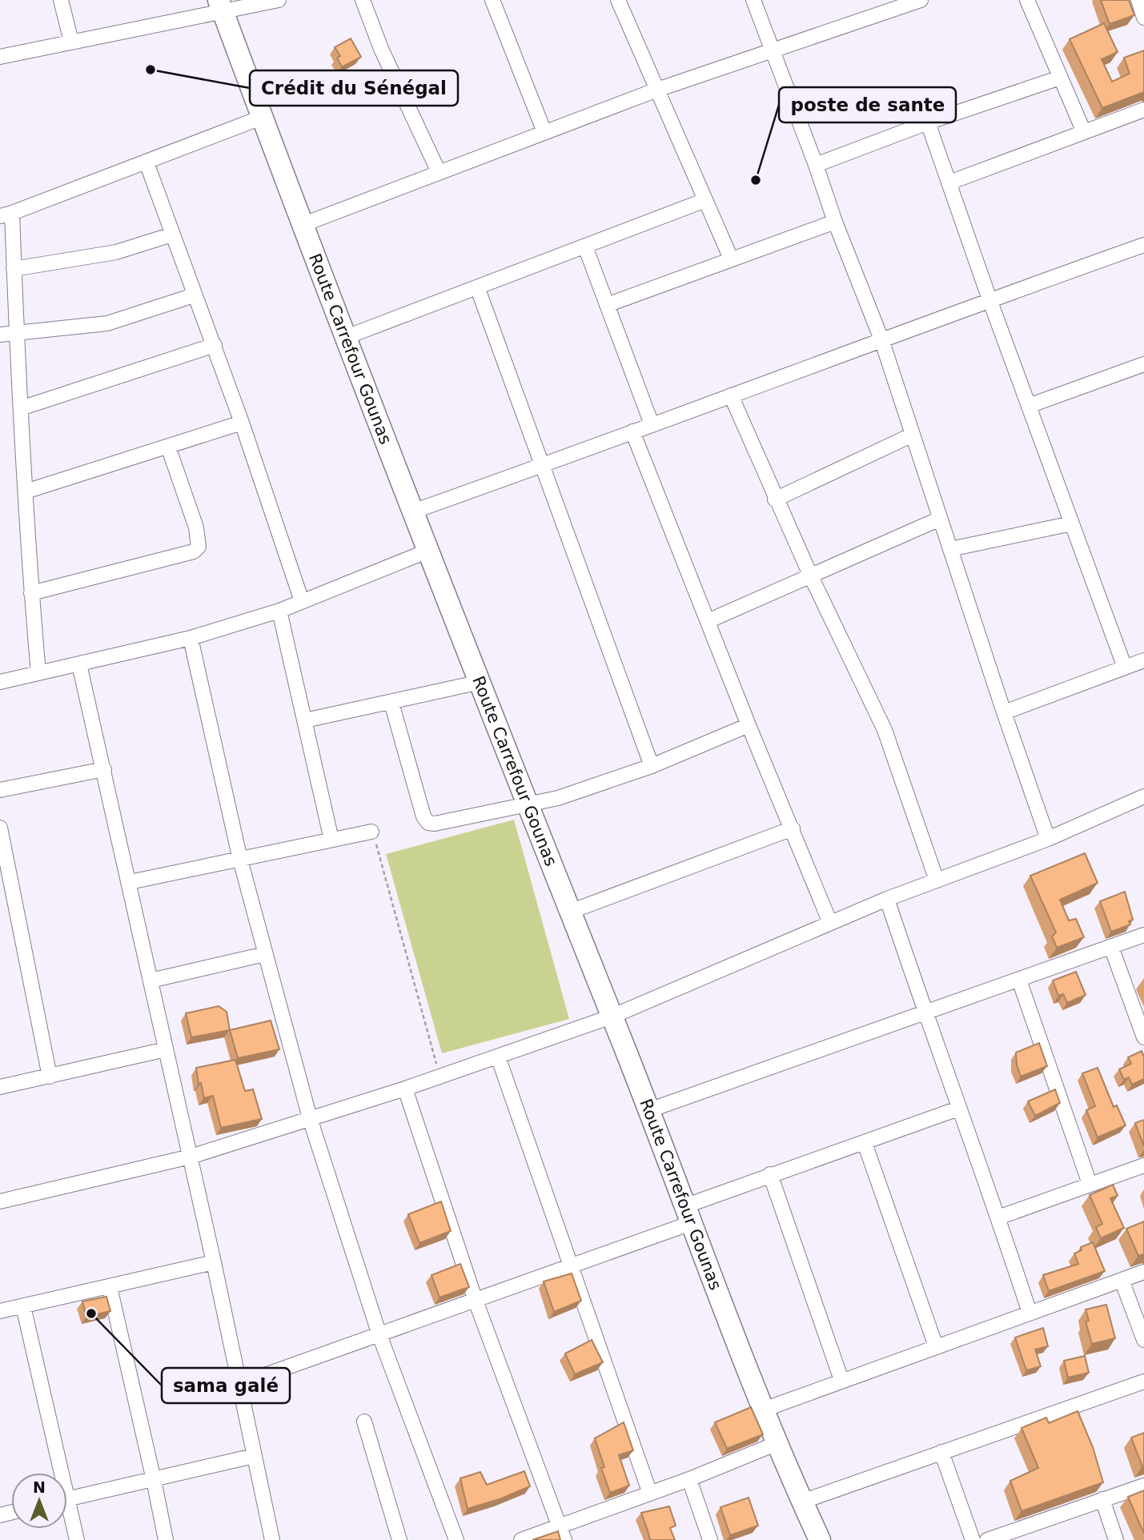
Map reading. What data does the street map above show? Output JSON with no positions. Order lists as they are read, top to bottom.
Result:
{
  "streets": {
    "main road": ["Route Carrefour Gounas"]
  },
  "places": ["Crédit du Sénégal", "poste de sante", "sama galé"],
  "north": "top"
}
